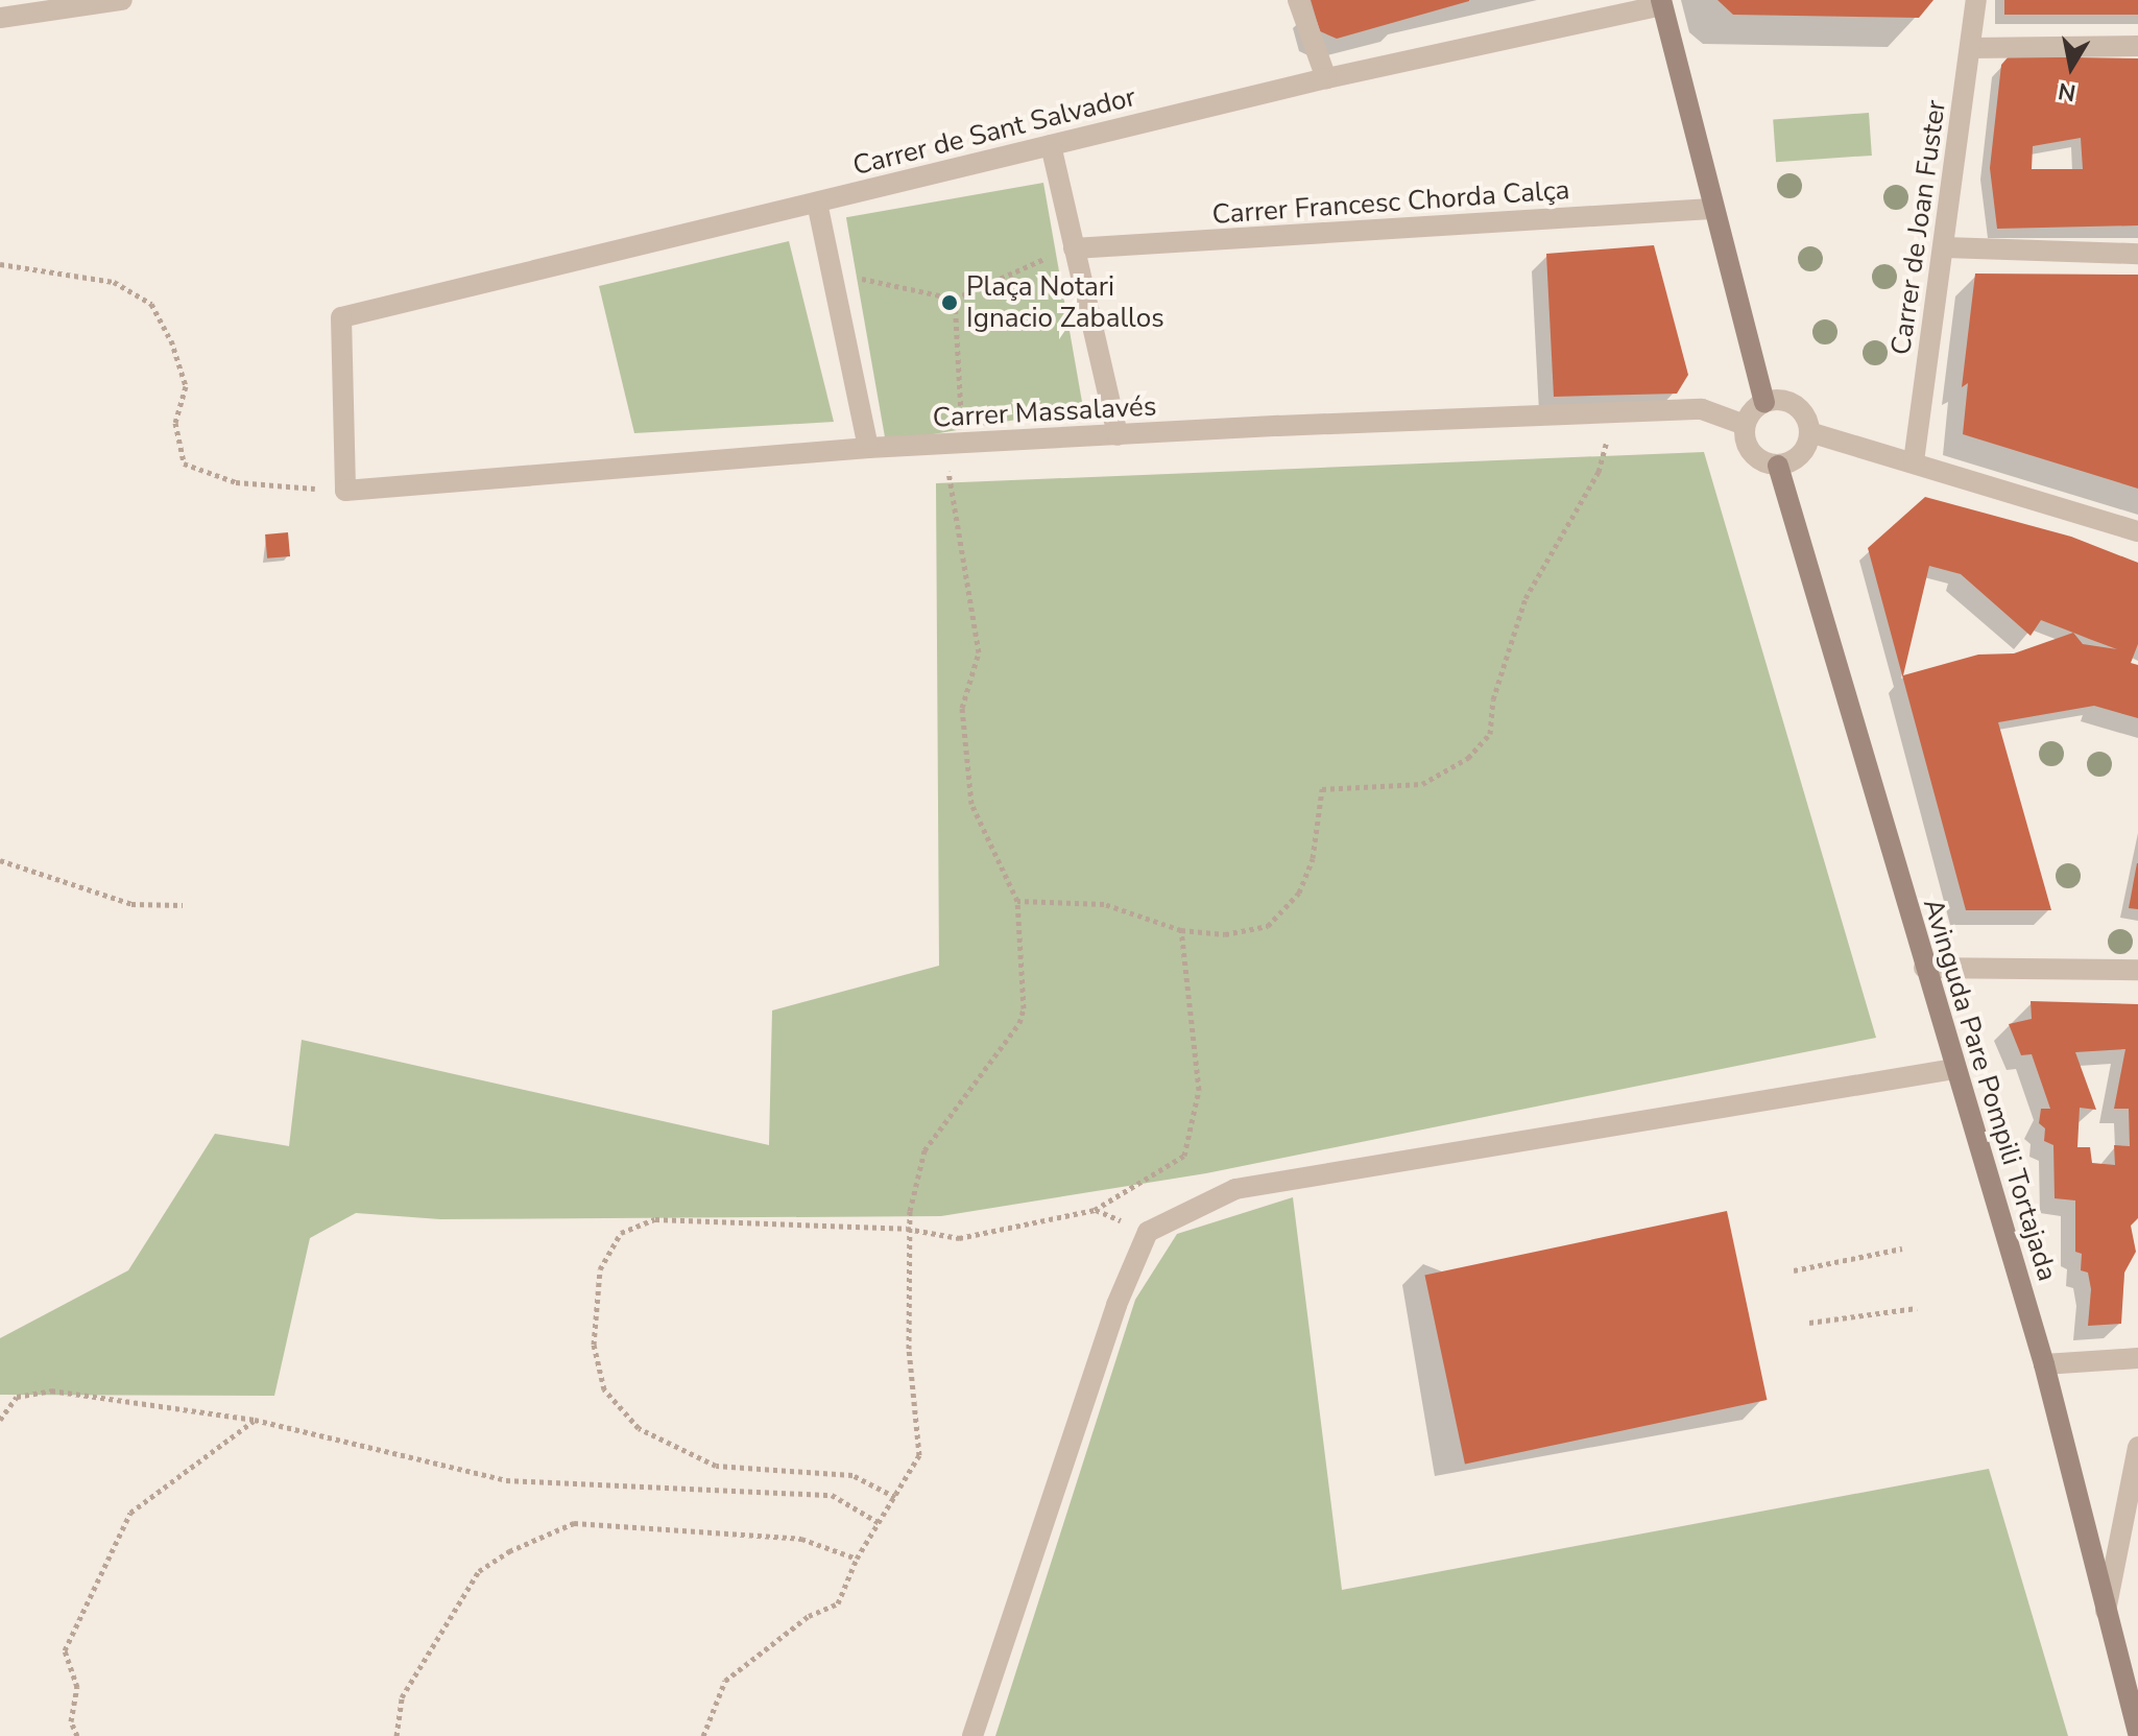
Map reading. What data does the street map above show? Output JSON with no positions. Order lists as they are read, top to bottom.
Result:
{
  "streets": {
    "street": [
      "Carrer de Sant Salvador",
      "Carrer Francesc Chorda Calça",
      "Carrer de Joan Fuster",
      "Carrer Massalavés",
      "Avinguda Pare Pompili Tortajada"
    ]
  },
  "crossings": [
    ["Carrer de Sant Salvador", "Carrer Massalavés"],
    ["Carrer Massalavés", "Avinguda Pare Pompili Tortajada"]
  ],
  "places": ["Plaça Notari Ignacio Zaballos"],
  "north": "bottom"
}
